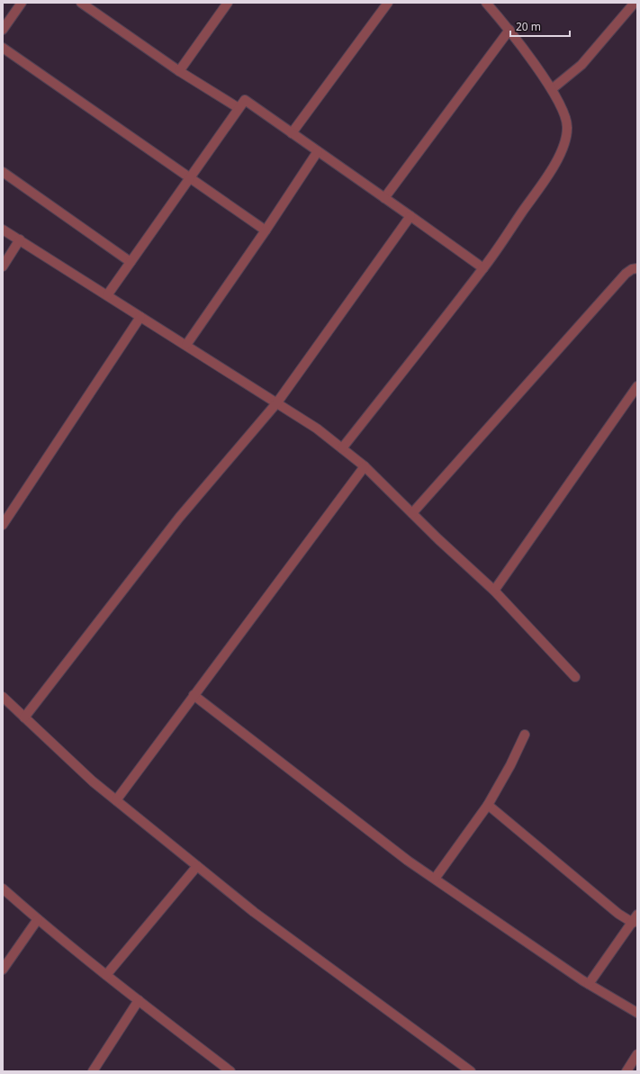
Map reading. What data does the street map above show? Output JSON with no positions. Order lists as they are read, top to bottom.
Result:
{
  "scale_bar": "20 m"
}
